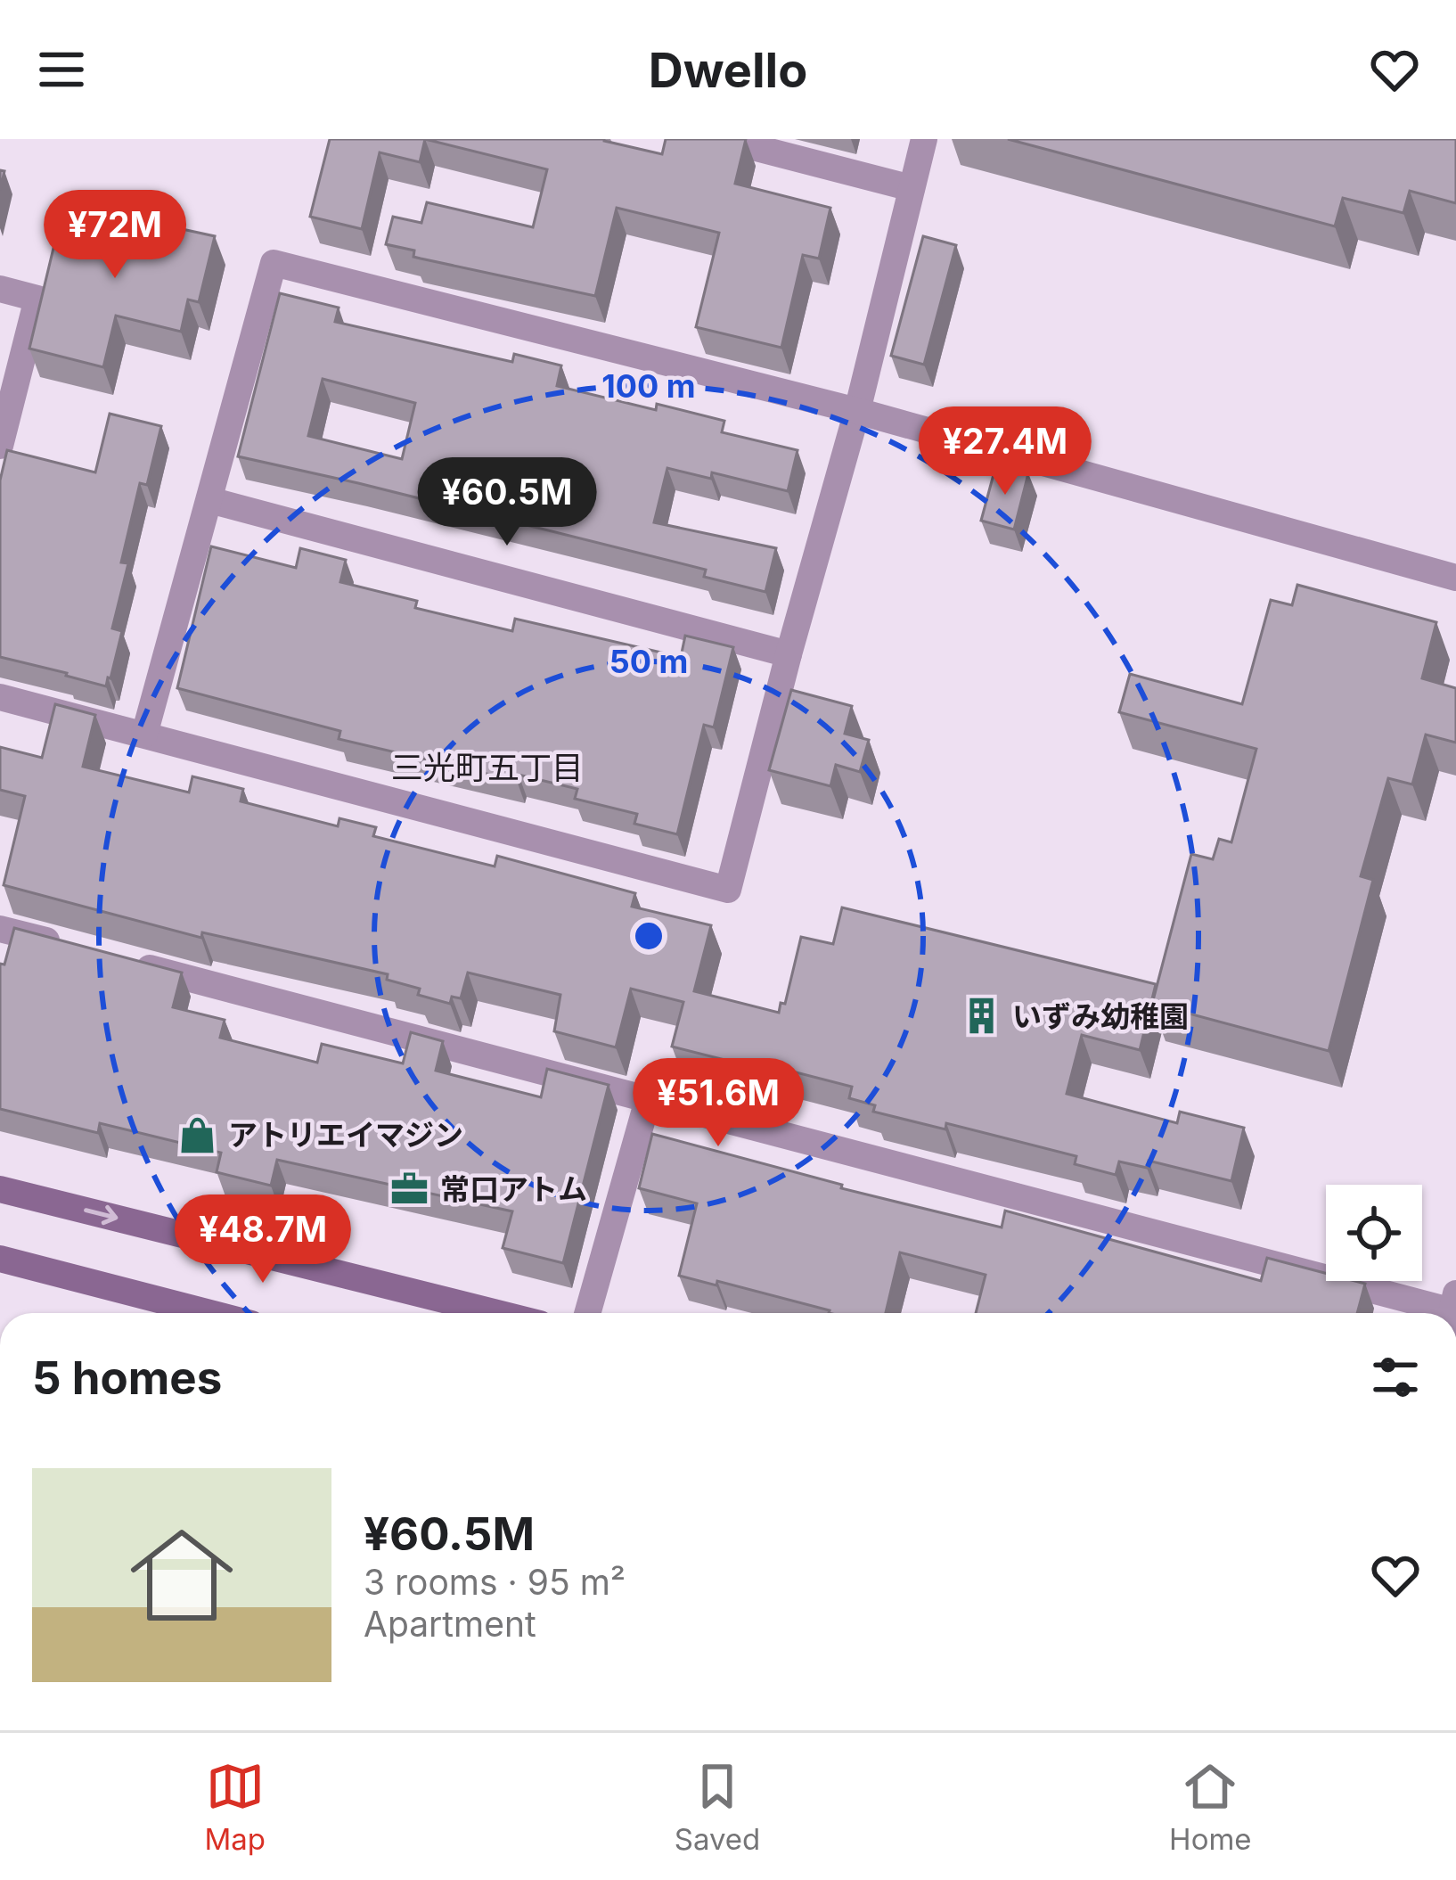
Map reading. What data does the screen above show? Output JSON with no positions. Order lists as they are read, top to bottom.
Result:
{
  "districts": ["三光町五丁目"],
  "places": {
    "building": ["いずみ幼稚園"],
    "shop": ["アトリエイマジン"],
    "office": ["常口アトム"]
  },
  "page": {
    "header": "Dwello",
    "price": [
      "¥72M",
      "¥27.4M",
      "¥60.5M",
      "¥51.6M",
      "¥48.7M"
    ],
    "heading": "5 homes",
    "list": [
      {
        "name": "¥60.5M",
        "note": "3 rooms · 95 m² · Apartment"
      }
    ],
    "tabs": ["Map", "Saved", "Home"]
  },
  "rings": ["100 m", "50 m"]
}
